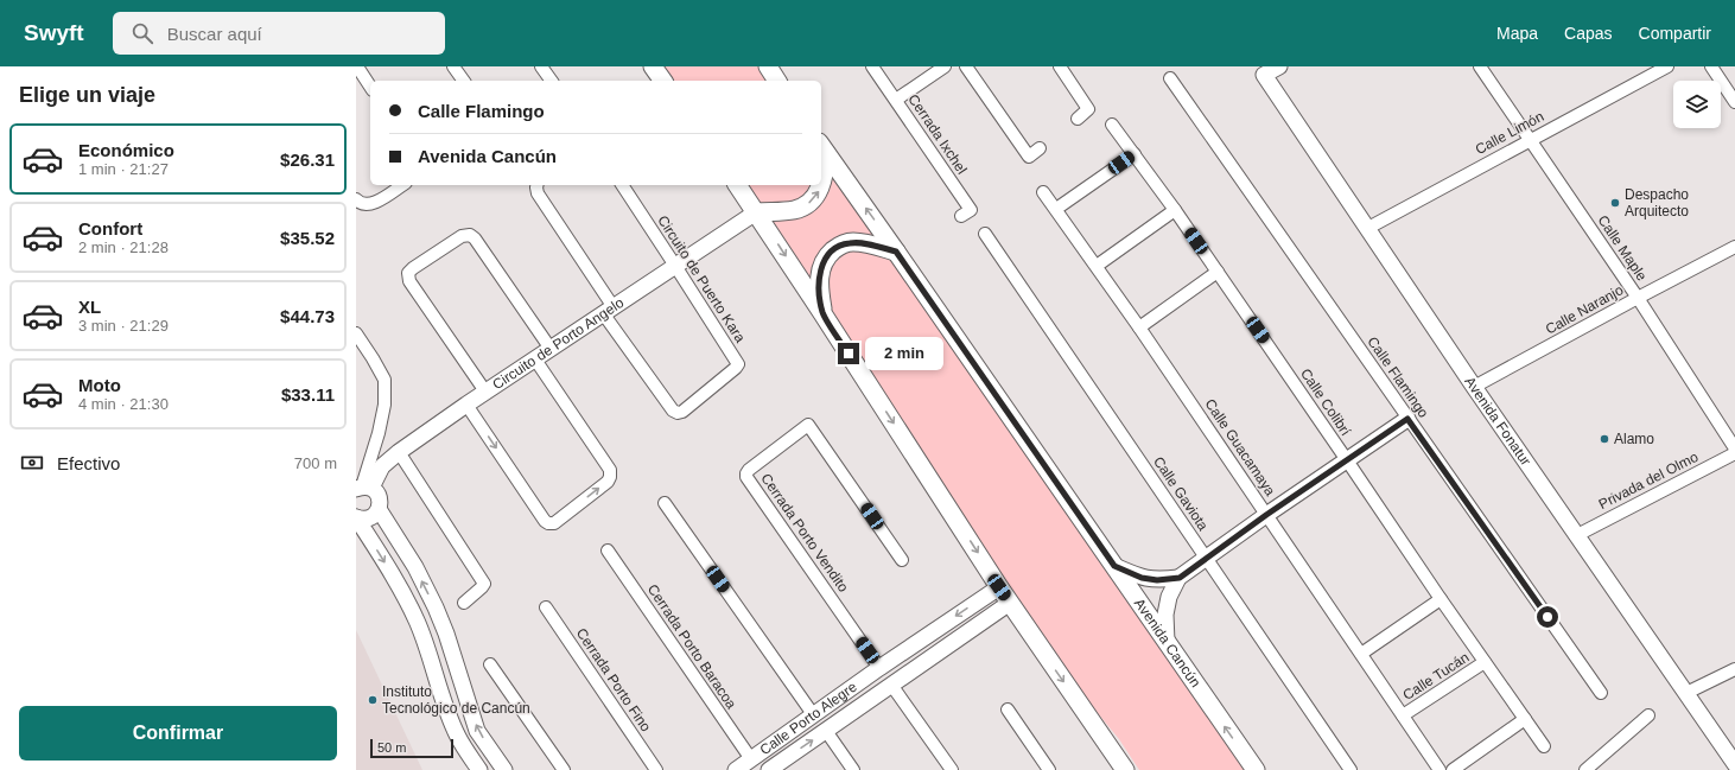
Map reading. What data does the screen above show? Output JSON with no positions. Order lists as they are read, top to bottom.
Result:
{
  "streets": {
    "main road": ["Avenida Cancún"],
    "street": [
      "Calle Limón",
      "Cerrada Ixchel",
      "Calle Maple",
      "Circuito de Puerto Kara",
      "Calle Naranjo",
      "Circuito de Porto Angelo",
      "Calle Flamingo",
      "Calle Colibrí",
      "Avenida Fonatur",
      "Calle Guacamaya",
      "Privada del Olmo",
      "Calle Gaviota",
      "Cerrada Porto Vendito",
      "Cerrada Porto Baracoa",
      "Calle Tucán",
      "Cerrada Porto Fino",
      "Calle Porto Alegre"
    ]
  },
  "crossings": [
    ["Calle Limón", "Calle Maple"],
    ["Calle Limón", "Avenida Fonatur"],
    ["Calle Maple", "Calle Naranjo"],
    ["Circuito de Puerto Kara", "Circuito de Porto Angelo"],
    ["Calle Naranjo", "Avenida Fonatur"],
    ["Calle Colibrí", "Calle Tucán"],
    ["Avenida Fonatur", "Privada del Olmo"],
    ["Calle Guacamaya", "Calle Tucán"],
    ["Cerrada Porto Vendito", "Calle Porto Alegre"],
    ["Cerrada Porto Baracoa", "Calle Porto Alegre"]
  ],
  "places": ["Despacho Arquitecto", "Alamo", "Instituto Tecnológico de Cancún"],
  "scale_bar": "50 m",
  "page": {
    "header": "Swyft",
    "search": "Buscar aquí",
    "nav": ["Mapa", "Capas", "Compartir"],
    "heading": "Elige un viaje",
    "banner": ["Calle Flamingo", "Avenida Cancún"],
    "list": [
      {
        "name": "Económico",
        "note": "1 min · 21:27",
        "value": "$26.31"
      },
      {
        "name": "Confort",
        "note": "2 min · 21:28",
        "value": "$35.52"
      },
      {
        "name": "XL",
        "note": "3 min · 21:29",
        "value": "$44.73"
      },
      {
        "name": "Moto",
        "note": "4 min · 21:30",
        "value": "$33.11"
      }
    ],
    "bubble": "2 min",
    "pay": ["Efectivo", "700 m"],
    "buttons": "Confirmar",
    "scale": "50 m"
  }
}
